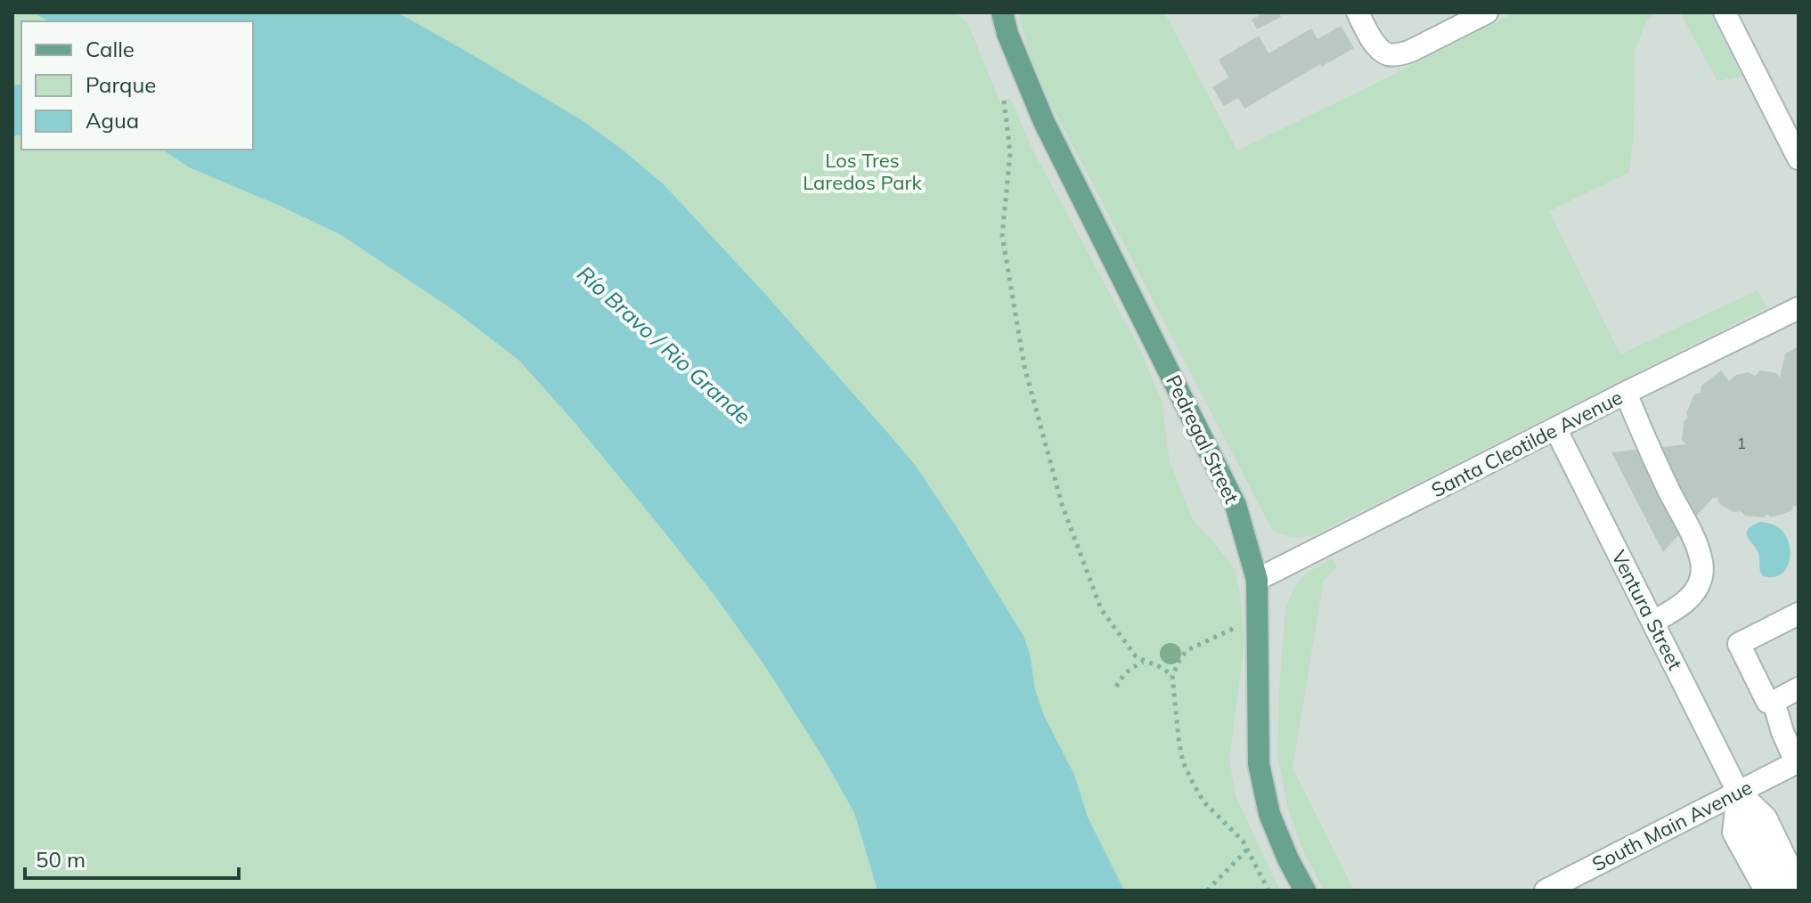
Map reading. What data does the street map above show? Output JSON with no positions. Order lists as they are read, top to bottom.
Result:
{
  "streets": {
    "main road": ["Pedregal Street"],
    "street": ["Santa Cleotilde Avenue", "Ventura Street", "South Main Avenue"]
  },
  "crossings": [
    ["Pedregal Street", "Santa Cleotilde Avenue"],
    ["Santa Cleotilde Avenue", "Ventura Street"],
    ["Ventura Street", "South Main Avenue"]
  ],
  "water": ["Río Bravo / Rio Grande"],
  "parks": ["Los Tres Laredos Park"],
  "house_numbers": ["1"],
  "legend": ["Calle", "Parque", "Agua"],
  "scale_bar": "50 m"
}
